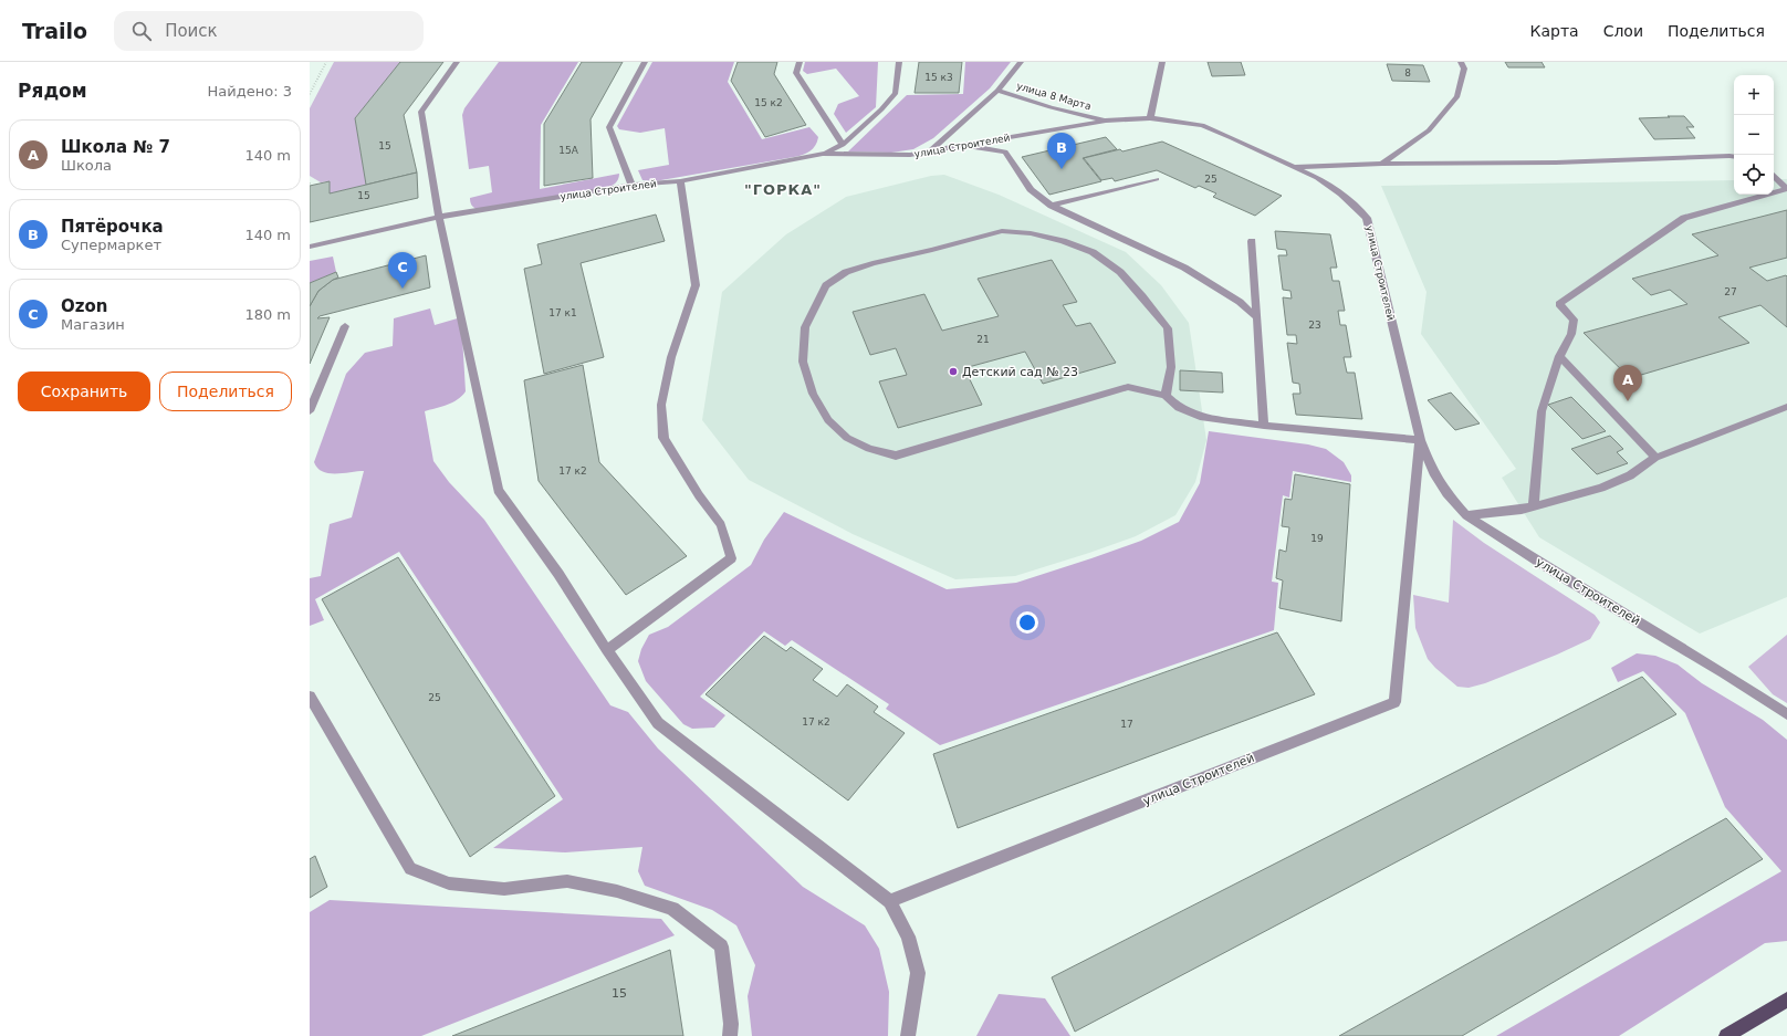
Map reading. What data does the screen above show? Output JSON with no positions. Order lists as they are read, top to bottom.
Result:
{
  "streets": {
    "street": ["улица 8 Марта", "улица Строителей"]
  },
  "crossings": [
    ["улица 8 Марта", "улица Строителей"]
  ],
  "districts": ["\"ГОРКА\""],
  "places": ["Детский сад № 23"],
  "house_numbers": [
    "8",
    "15 к3",
    "15 к2",
    "15",
    "15А",
    "25",
    "15",
    "27",
    "17 к1",
    "23",
    "21",
    "17 к2",
    "19",
    "25",
    "17 к2",
    "17",
    "15"
  ],
  "page": {
    "header": "Trailo",
    "search": "Поиск",
    "nav": ["Карта", "Слои", "Поделиться"],
    "heading": ["Рядом", "Найдено: 3"],
    "map_buttons": ["+", "−"],
    "list": [
      {
        "mark": "A",
        "name": "Школа № 7",
        "note": "Школа",
        "value": "140 m"
      },
      {
        "mark": "B",
        "name": "Пятёрочка",
        "note": "Супермаркет",
        "value": "140 m"
      },
      {
        "mark": "C",
        "name": "Ozon",
        "note": "Магазин",
        "value": "180 m"
      }
    ],
    "pins": ["B", "C", "A"],
    "buttons": ["Сохранить", "Поделиться"]
  }
}
